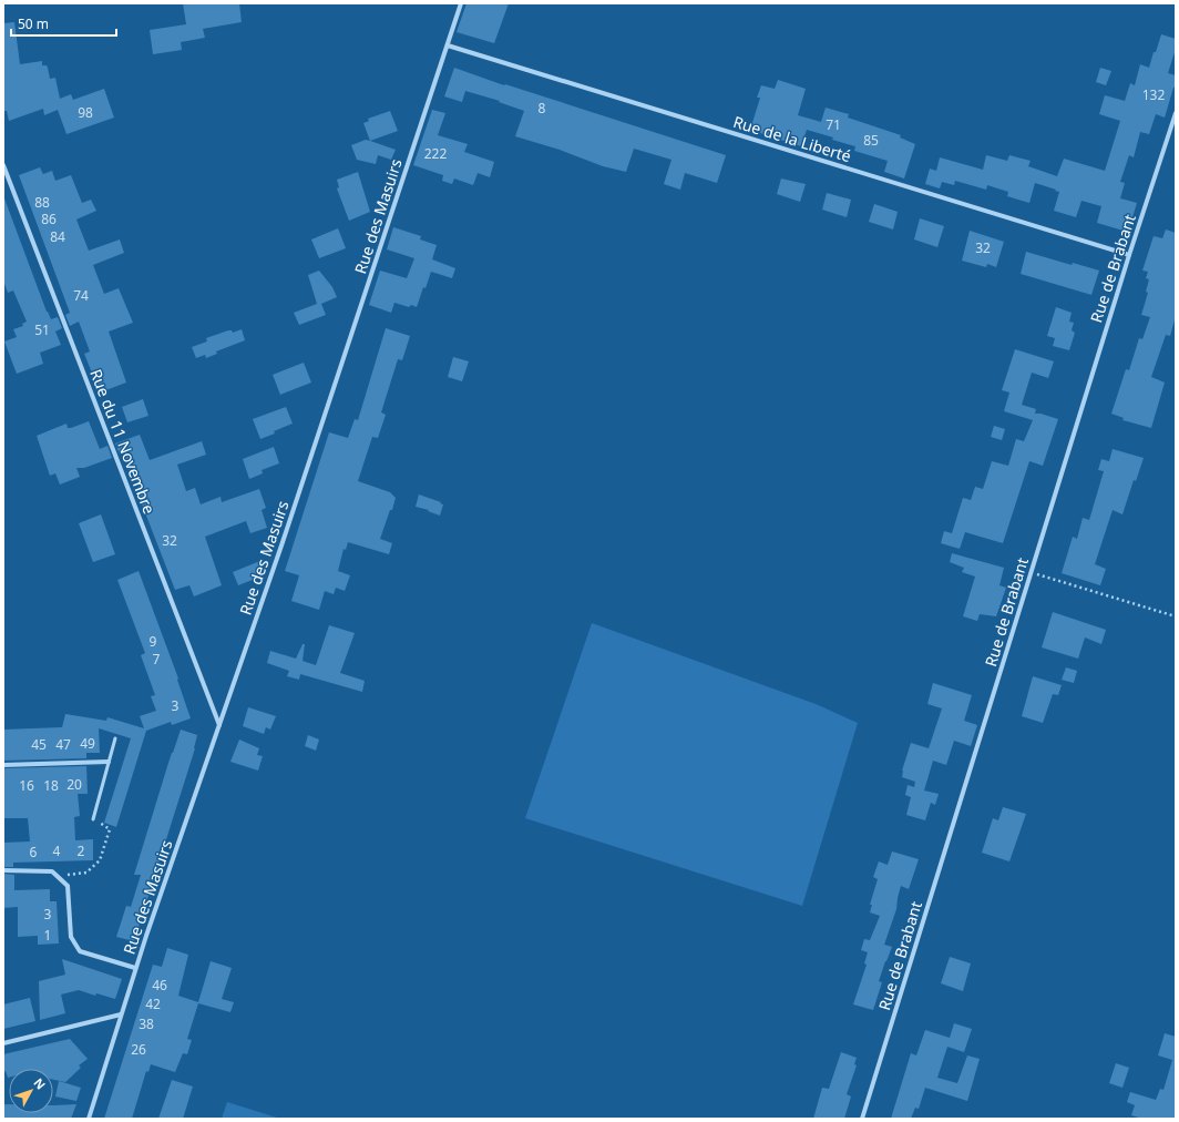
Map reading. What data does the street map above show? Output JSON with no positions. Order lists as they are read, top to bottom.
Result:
{
  "streets": {
    "street": [
      "Rue de la Liberté",
      "Rue des Masuirs",
      "Rue de Brabant",
      "Rue du 11 Novembre"
    ]
  },
  "crossings": [
    ["Rue de la Liberté", "Rue des Masuirs"],
    ["Rue de la Liberté", "Rue de Brabant"],
    ["Rue des Masuirs", "Rue du 11 Novembre"]
  ],
  "house_numbers": [
    "132",
    "8",
    "98",
    "71",
    "85",
    "222",
    "88",
    "86",
    "84",
    "32",
    "74",
    "51",
    "32",
    "9",
    "7",
    "3",
    "49",
    "45",
    "47",
    "20",
    "16",
    "18",
    "4",
    "2",
    "6",
    "3",
    "1",
    "46",
    "42",
    "38",
    "26"
  ],
  "scale_bar": "50 m",
  "north": "top right"
}
